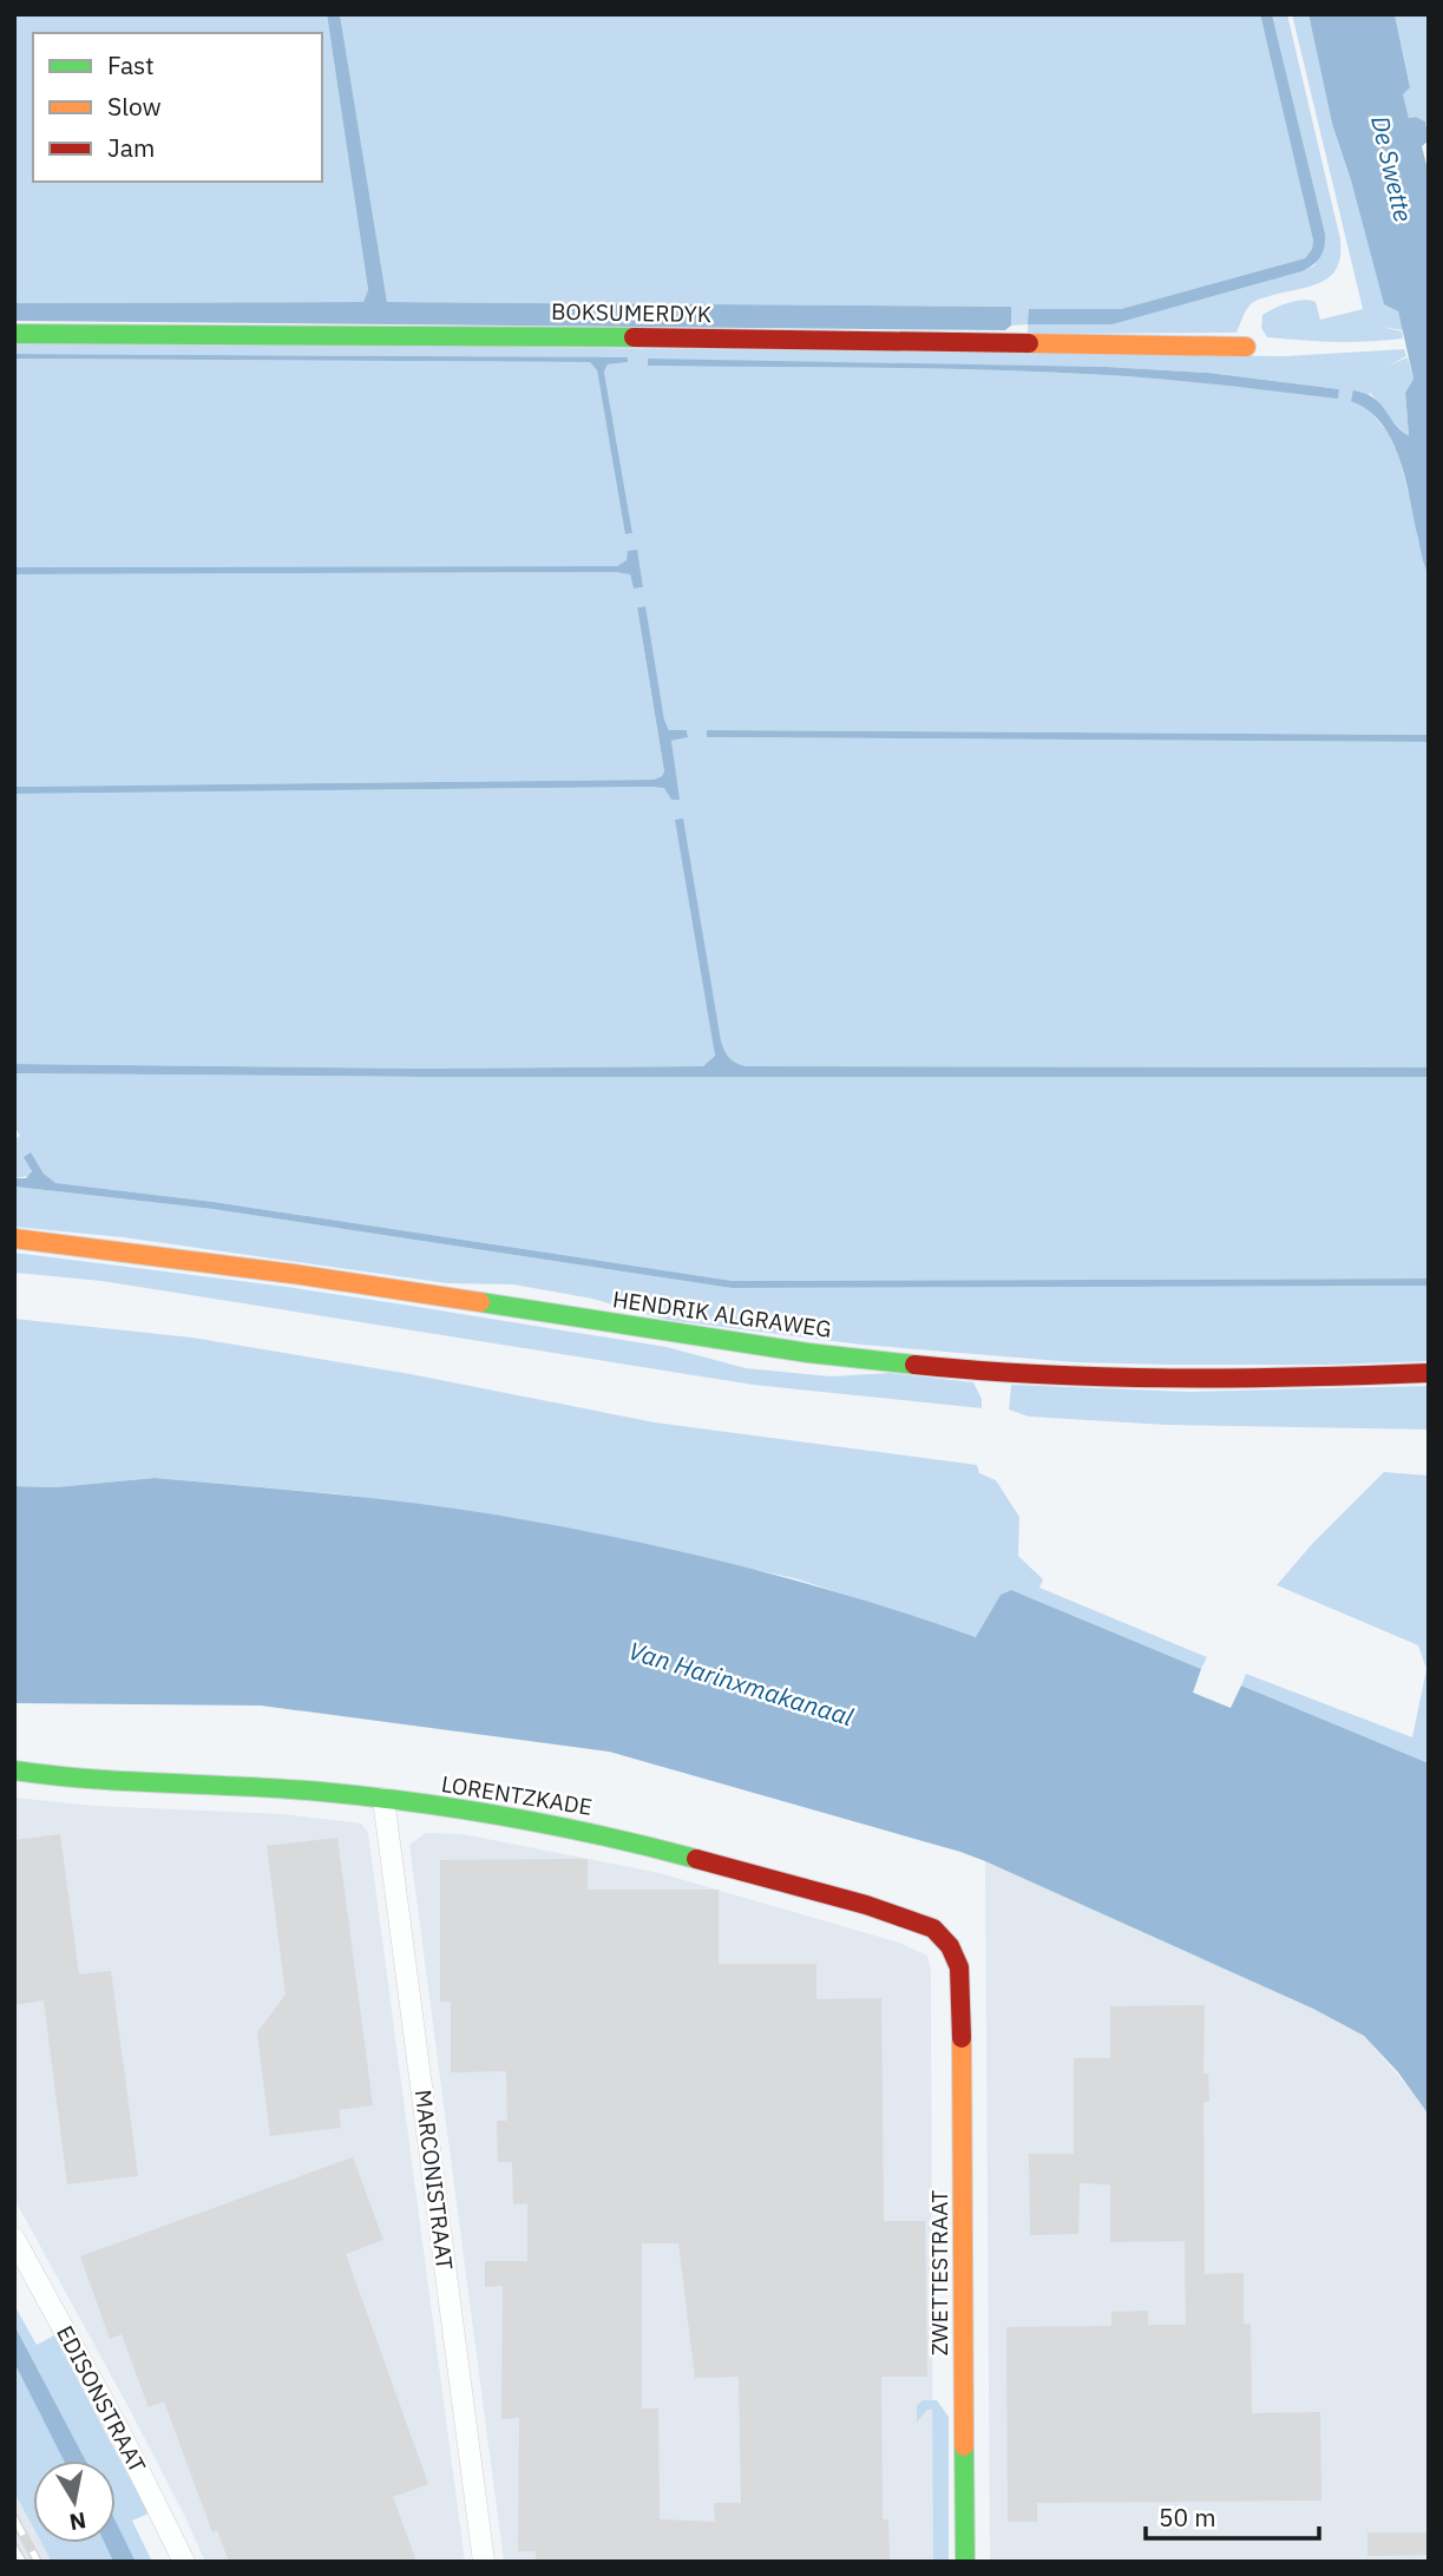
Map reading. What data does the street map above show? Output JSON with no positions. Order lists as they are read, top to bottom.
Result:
{
  "streets": {
    "street": [
      "BOKSUMERDYK",
      "HENDRIK ALGRAWEG",
      "LORENTZKADE",
      "MARCONISTRAAT",
      "ZWETTESTRAAT",
      "EDISONSTRAAT"
    ]
  },
  "crossings": [
    ["LORENTZKADE", "MARCONISTRAAT"],
    ["LORENTZKADE", "ZWETTESTRAAT"]
  ],
  "water": ["De Swette", "Van Harinxmakanaal"],
  "legend": ["Fast", "Slow", "Jam"],
  "scale_bar": "50 m",
  "north": "bottom"
}
